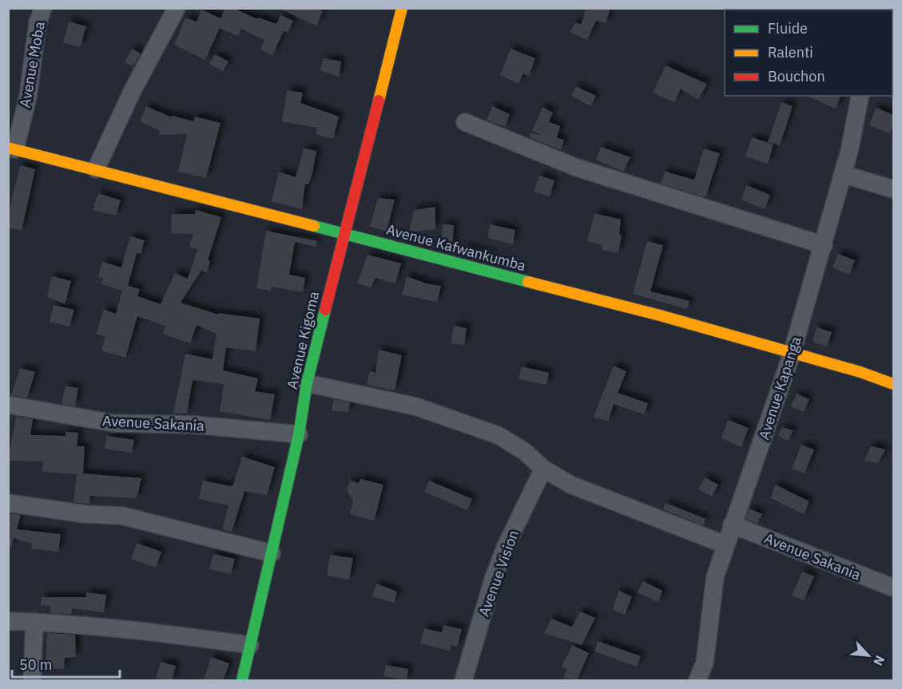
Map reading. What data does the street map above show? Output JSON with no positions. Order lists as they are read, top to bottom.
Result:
{
  "streets": {
    "street": [
      "Avenue Moba",
      "Avenue Kafwankumba",
      "Avenue Kigoma",
      "Avenue Kapanga",
      "Avenue Sakania",
      "Avenue Vision"
    ]
  },
  "crossings": [
    ["Avenue Moba", "Avenue Kafwankumba"],
    ["Avenue Kafwankumba", "Avenue Kigoma"],
    ["Avenue Kafwankumba", "Avenue Kapanga"],
    ["Avenue Kigoma", "Avenue Sakania"],
    ["Avenue Kapanga", "Avenue Sakania"]
  ],
  "legend": ["Fluide", "Ralenti", "Bouchon"],
  "scale_bar": "50 m",
  "north": "bottom right"
}
